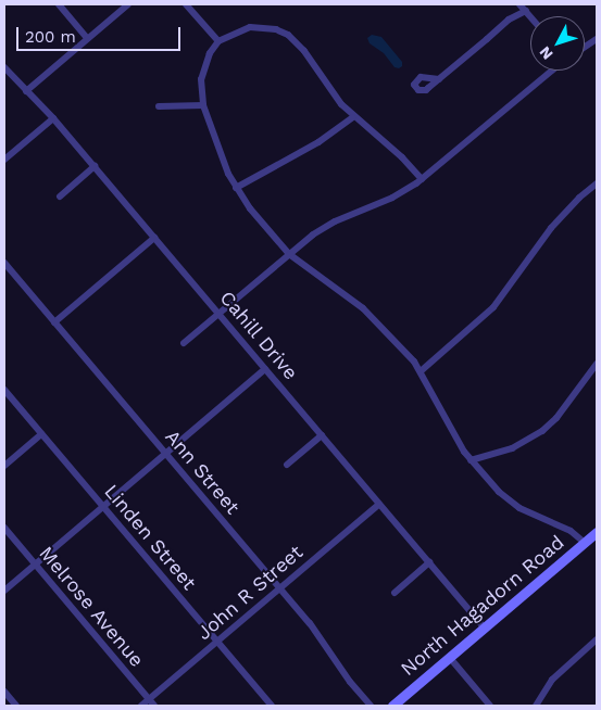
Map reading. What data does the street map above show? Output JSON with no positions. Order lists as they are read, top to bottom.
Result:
{
  "streets": {
    "street": [
      "Cahill Drive",
      "Ann Street",
      "Linden Street",
      "John R Street",
      "North Hagadorn Road",
      "Melrose Avenue"
    ]
  },
  "crossings": [
    ["Cahill Drive", "John R Street"],
    ["Cahill Drive", "North Hagadorn Road"],
    ["Ann Street", "John R Street"],
    ["Linden Street", "John R Street"],
    ["John R Street", "Melrose Avenue"]
  ],
  "scale_bar": "200 m",
  "north": "bottom left"
}
